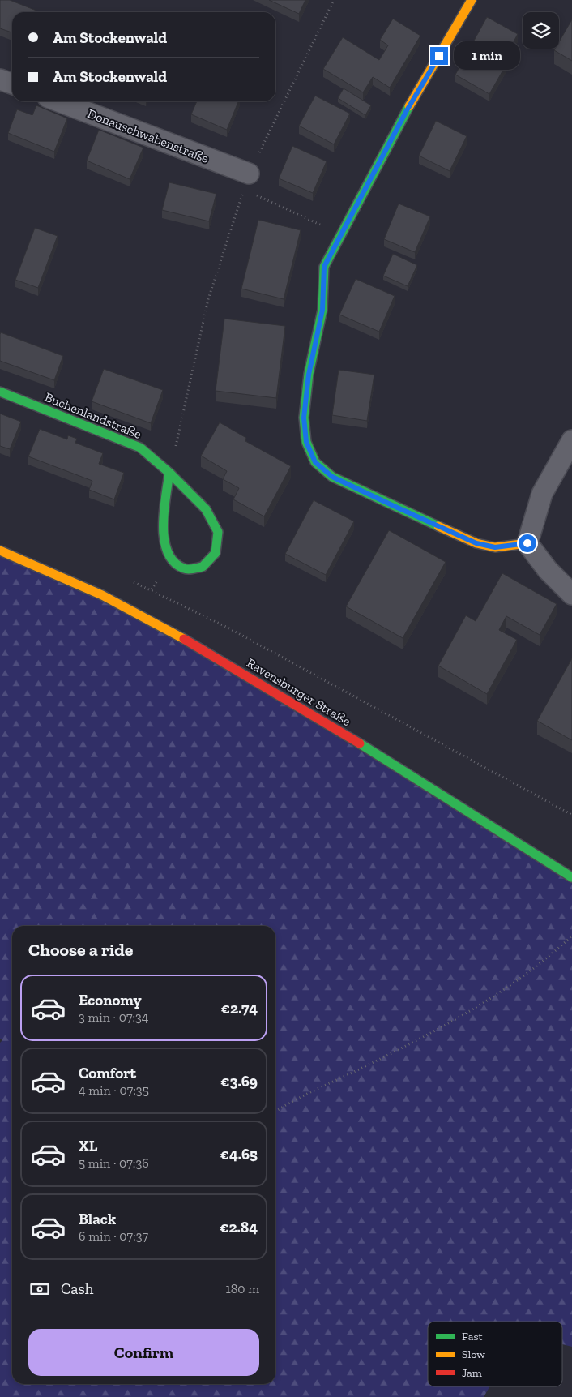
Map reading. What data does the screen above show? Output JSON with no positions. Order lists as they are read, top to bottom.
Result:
{
  "streets": {
    "street": ["Donauschwabenstraße", "Buchenlandstraße", "Ravensburger Straße"]
  },
  "legend": ["Fast", "Slow", "Jam"],
  "page": {
    "banner": ["Am Stockenwald", "Am Stockenwald"],
    "bubble": "1 min",
    "heading": "Choose a ride",
    "list": [
      {
        "name": "Economy",
        "note": "3 min · 07:34",
        "value": "€2.74"
      },
      {
        "name": "Comfort",
        "note": "4 min · 07:35",
        "value": "€3.69"
      },
      {
        "name": "XL",
        "note": "5 min · 07:36",
        "value": "€4.65"
      },
      {
        "name": "Black",
        "note": "6 min · 07:37",
        "value": "€2.84"
      }
    ],
    "pay": ["Cash", "180 m"],
    "buttons": "Confirm"
  }
}
